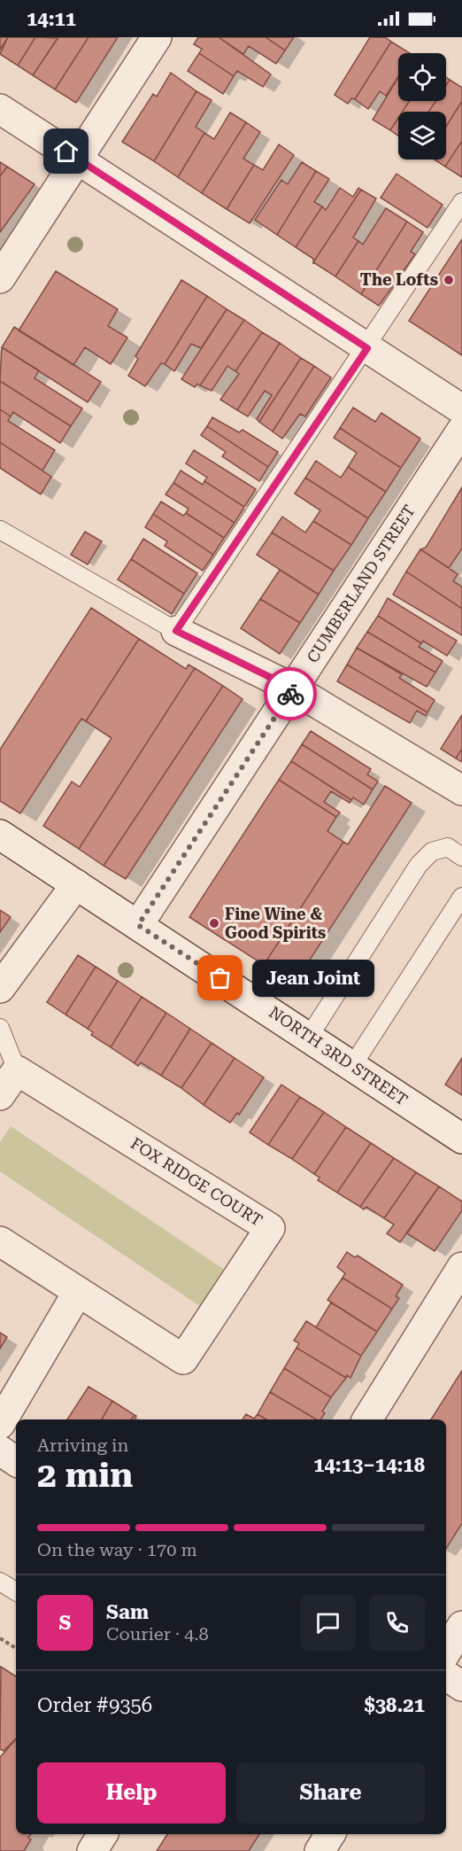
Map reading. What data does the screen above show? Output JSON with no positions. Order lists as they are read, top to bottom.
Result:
{
  "streets": {
    "street": ["CUMBERLAND STREET", "NORTH 3RD STREET", "FOX RIDGE COURT"]
  },
  "crossings": [
    ["CUMBERLAND STREET", "NORTH 3RD STREET"]
  ],
  "places": ["The Lofts", "Fine Wine & Good Spirits", "Jean Joint"],
  "page": {
    "status": "14:11",
    "bubble": "Jean Joint",
    "heading": ["2 min", "Arriving in", "14:13–14:18"],
    "panel": [
      "Sam",
      "Courier · 4.8",
      "Order #9356",
      "$38.21"
    ],
    "bar": "On the way · 170 m",
    "round": "S",
    "buttons": ["Help", "Share"]
  }
}
